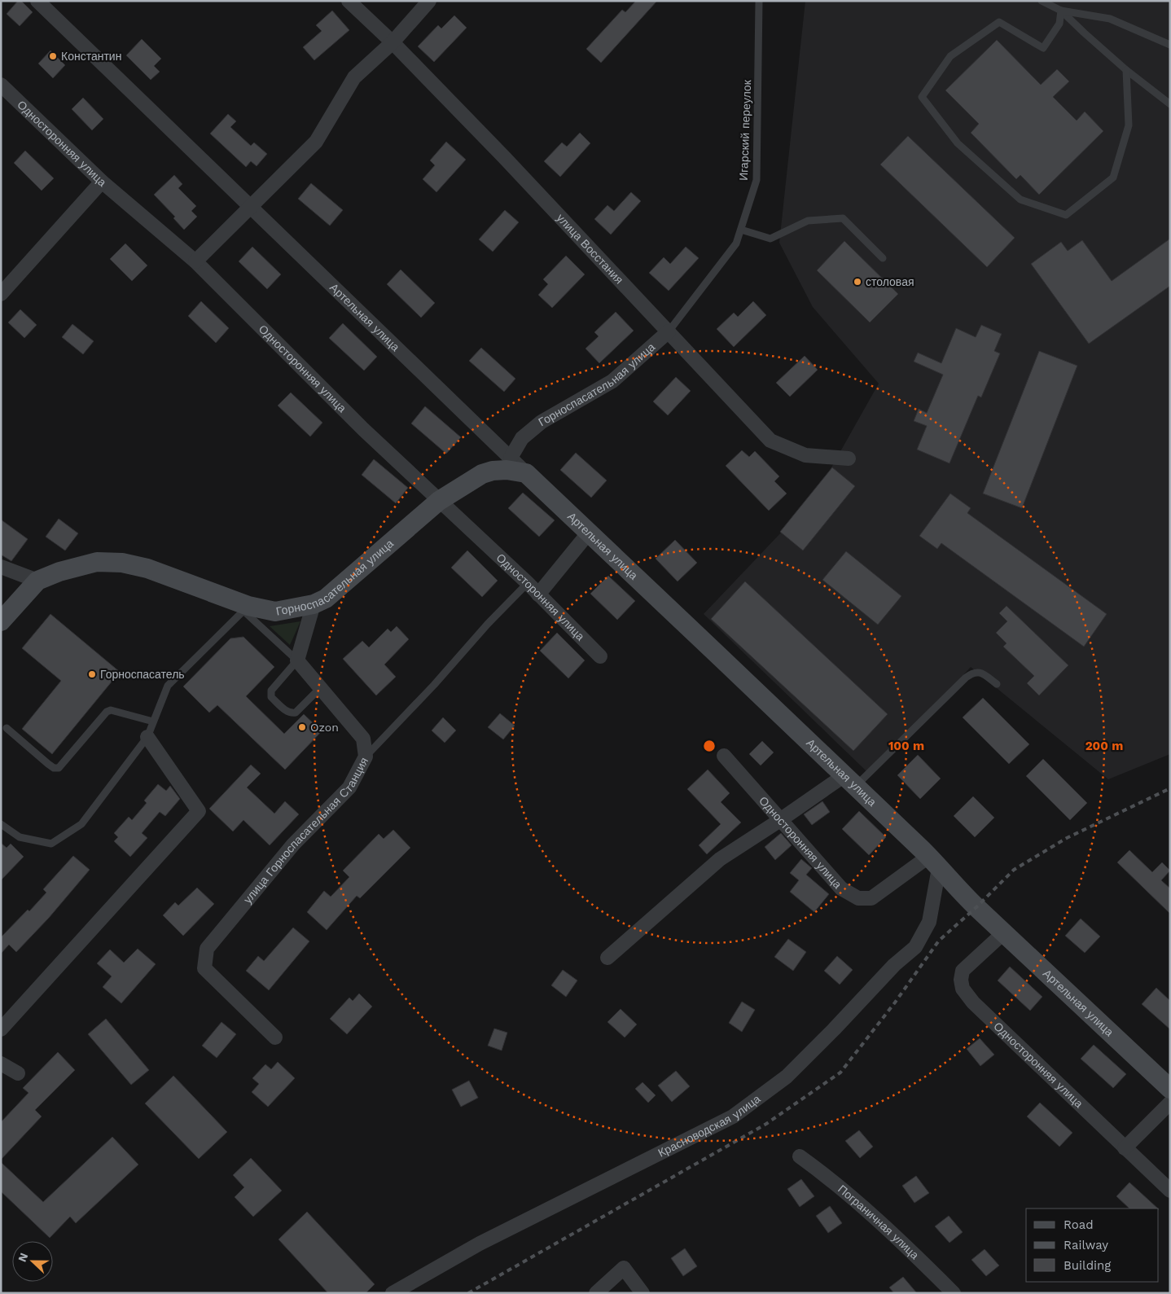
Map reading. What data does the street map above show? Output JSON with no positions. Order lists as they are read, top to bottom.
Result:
{
  "streets": {
    "main road": ["Артельная улица", "Горноспасательная улица"],
    "street": [
      "Односторонняя улица",
      "улица Восстания",
      "улица Горноспасательная Станция",
      "Красноводская улица",
      "Пограничная улица"
    ],
    "lane": ["Игарский переулок"]
  },
  "crossings": [
    ["Игарский переулок", "улица Восстания"],
    ["Игарский переулок", "Горноспасательная улица"],
    ["Односторонняя улица", "Артельная улица"],
    ["Односторонняя улица", "Горноспасательная улица"],
    ["Односторонняя улица", "Красноводская улица"],
    ["улица Восстания", "Горноспасательная улица"],
    ["Артельная улица", "Горноспасательная улица"],
    ["Артельная улица", "Красноводская улица"]
  ],
  "places": [
    "Константин",
    "столовая",
    "Горноспасатель",
    "Ozon"
  ],
  "legend": ["Road", "Railway", "Building"],
  "north": "left",
  "rings": ["100 m", "200 m"]
}
